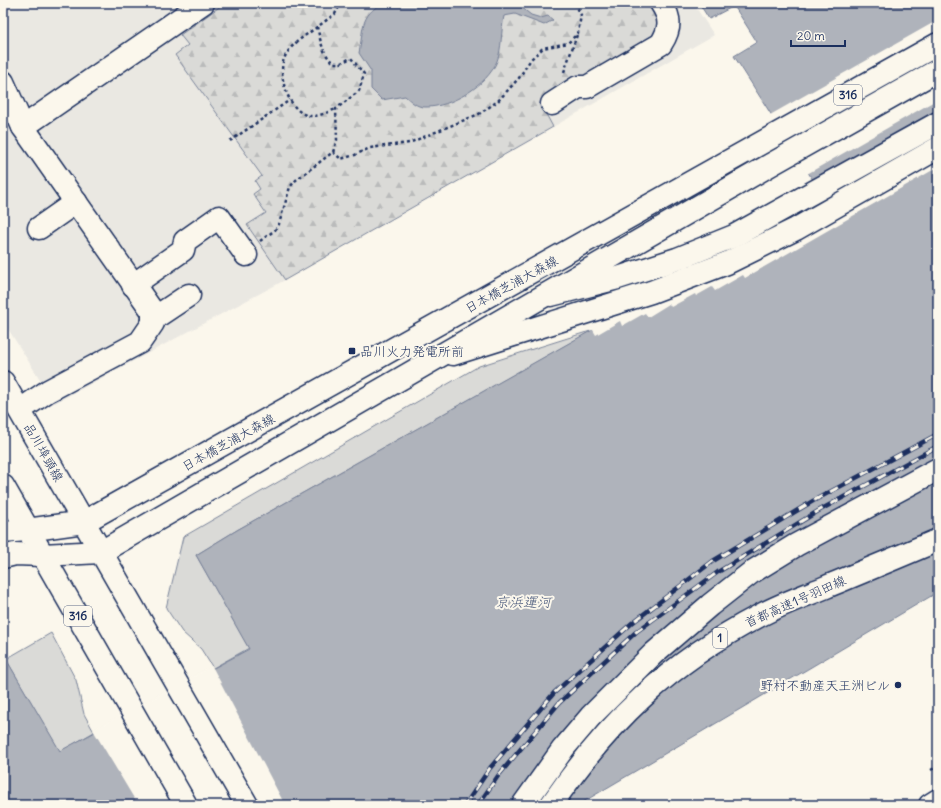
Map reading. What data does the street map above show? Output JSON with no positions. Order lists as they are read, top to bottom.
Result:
{
  "streets": {
    "main road": [
      "316",
      "日本橋芝浦大森線",
      "品川埠頭線",
      "首都高速1号羽田線",
      "1"
    ]
  },
  "crossings": [
    ["316", "日本橋芝浦大森線"],
    ["日本橋芝浦大森線", "品川埠頭線"]
  ],
  "water": ["京浜運河"],
  "places": {
    "transit": ["品川火力発電所前"],
    "other": ["野村不動産天王洲ビル"]
  },
  "scale_bar": "20 m"
}
